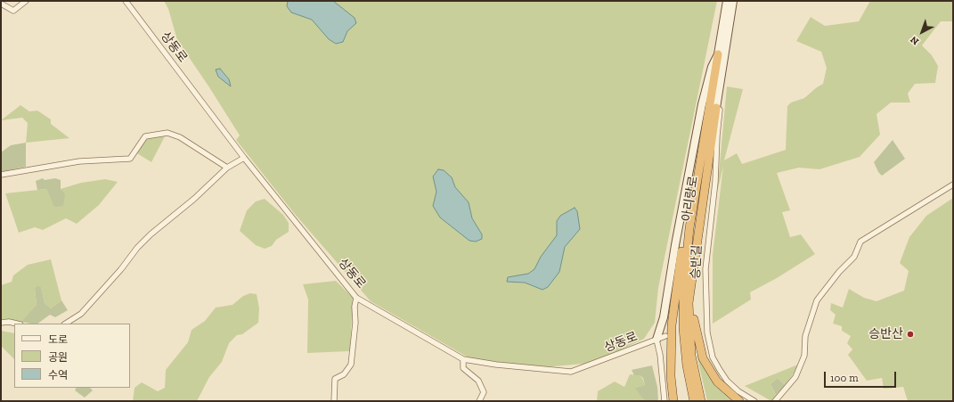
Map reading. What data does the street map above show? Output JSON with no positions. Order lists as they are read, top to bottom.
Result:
{
  "streets": {
    "highway": ["아리랑로"],
    "street": ["상동로", "승반길"]
  },
  "crossings": [
    ["아리랑로", "승반길"]
  ],
  "places": ["승반산"],
  "legend": ["도로", "공원", "수역"],
  "scale_bar": "100 m",
  "north": "bottom left"
}
